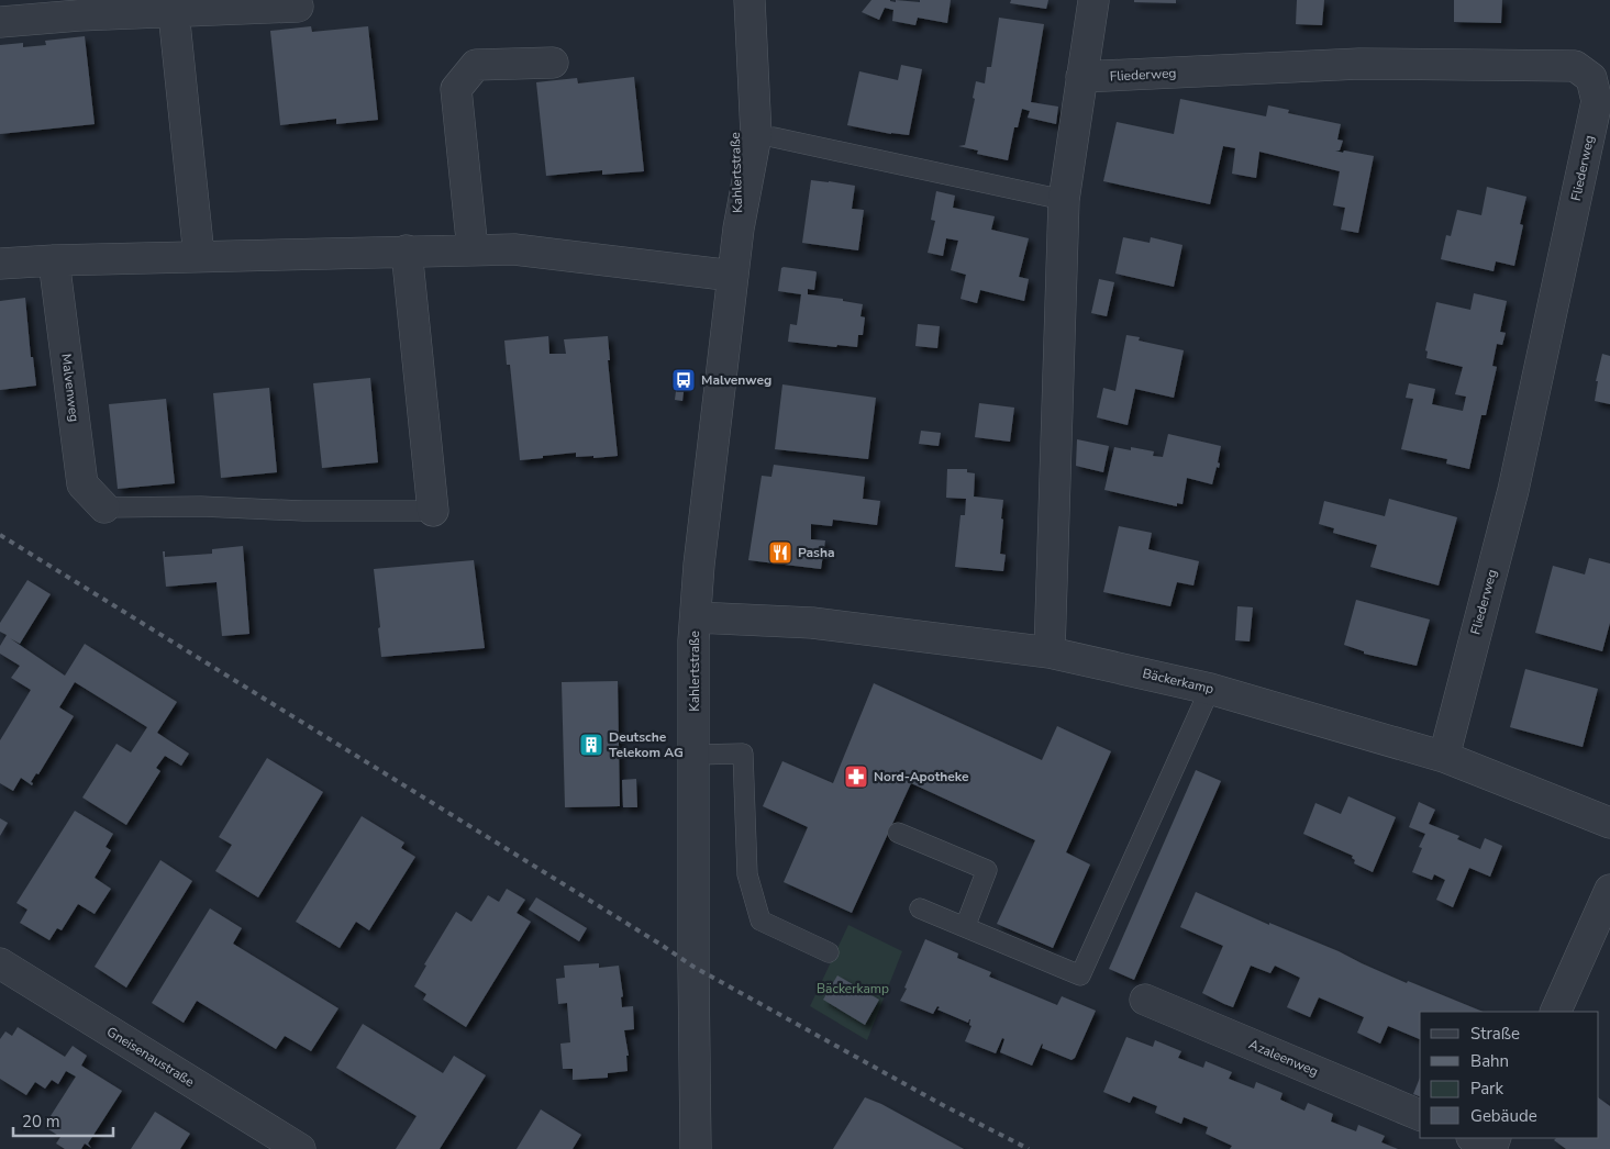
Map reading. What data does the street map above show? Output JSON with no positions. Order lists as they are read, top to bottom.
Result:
{
  "streets": {
    "street": [
      "Fliederweg",
      "Kahlertstraße",
      "Malvenweg",
      "Bäckerkamp",
      "Gneisenaustraße",
      "Azaleenweg"
    ]
  },
  "crossings": [
    ["Fliederweg", "Bäckerkamp"],
    ["Kahlertstraße", "Bäckerkamp"]
  ],
  "parks": ["Bäckerkamp"],
  "places": {
    "bus stop": ["Malvenweg"],
    "restaurant": ["Pasha"],
    "building": ["Deutsche Telekom AG"],
    "pharmacy": ["Nord-Apotheke"]
  },
  "legend": [
    "Straße",
    "Bahn",
    "Park",
    "Gebäude"
  ],
  "scale_bar": "20 m"
}
